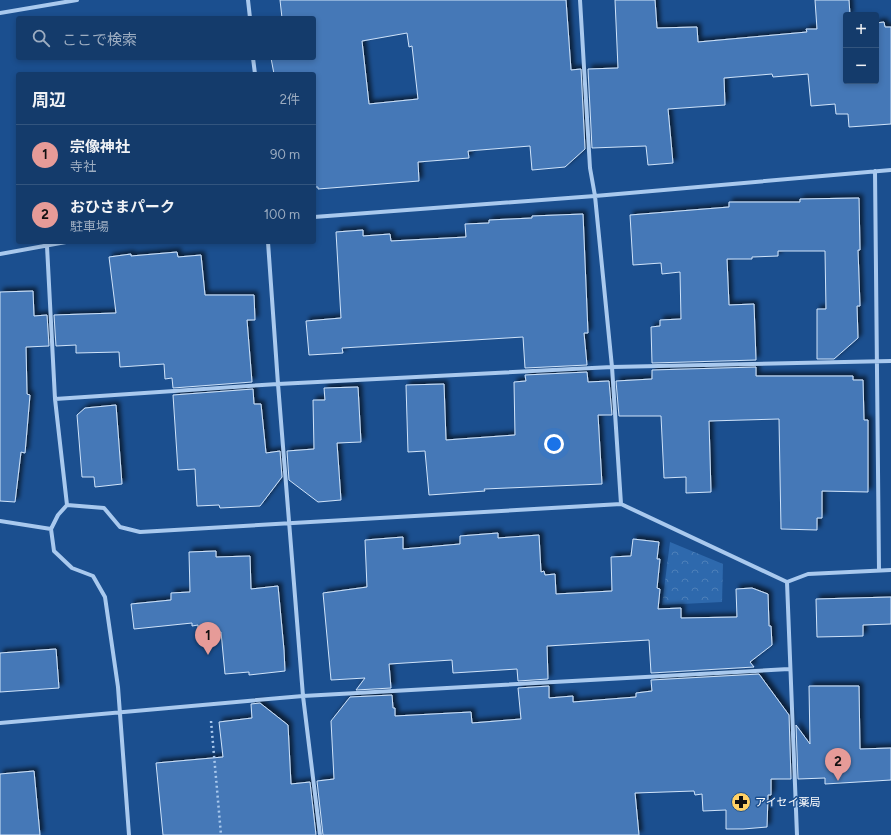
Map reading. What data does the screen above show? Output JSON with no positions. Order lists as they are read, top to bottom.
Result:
{
  "places": {
    "pharmacy": ["アイセイ薬局"]
  },
  "page": {
    "map_buttons": ["+", "−"],
    "search": "ここで検索",
    "heading": ["周辺", "2件"],
    "list": [
      {
        "mark": "1",
        "name": "宗像神社",
        "note": "寺社",
        "value": "90 m"
      },
      {
        "mark": "2",
        "name": "おひさまパーク",
        "note": "駐車場",
        "value": "100 m"
      }
    ],
    "pins": ["1", "2"]
  }
}
